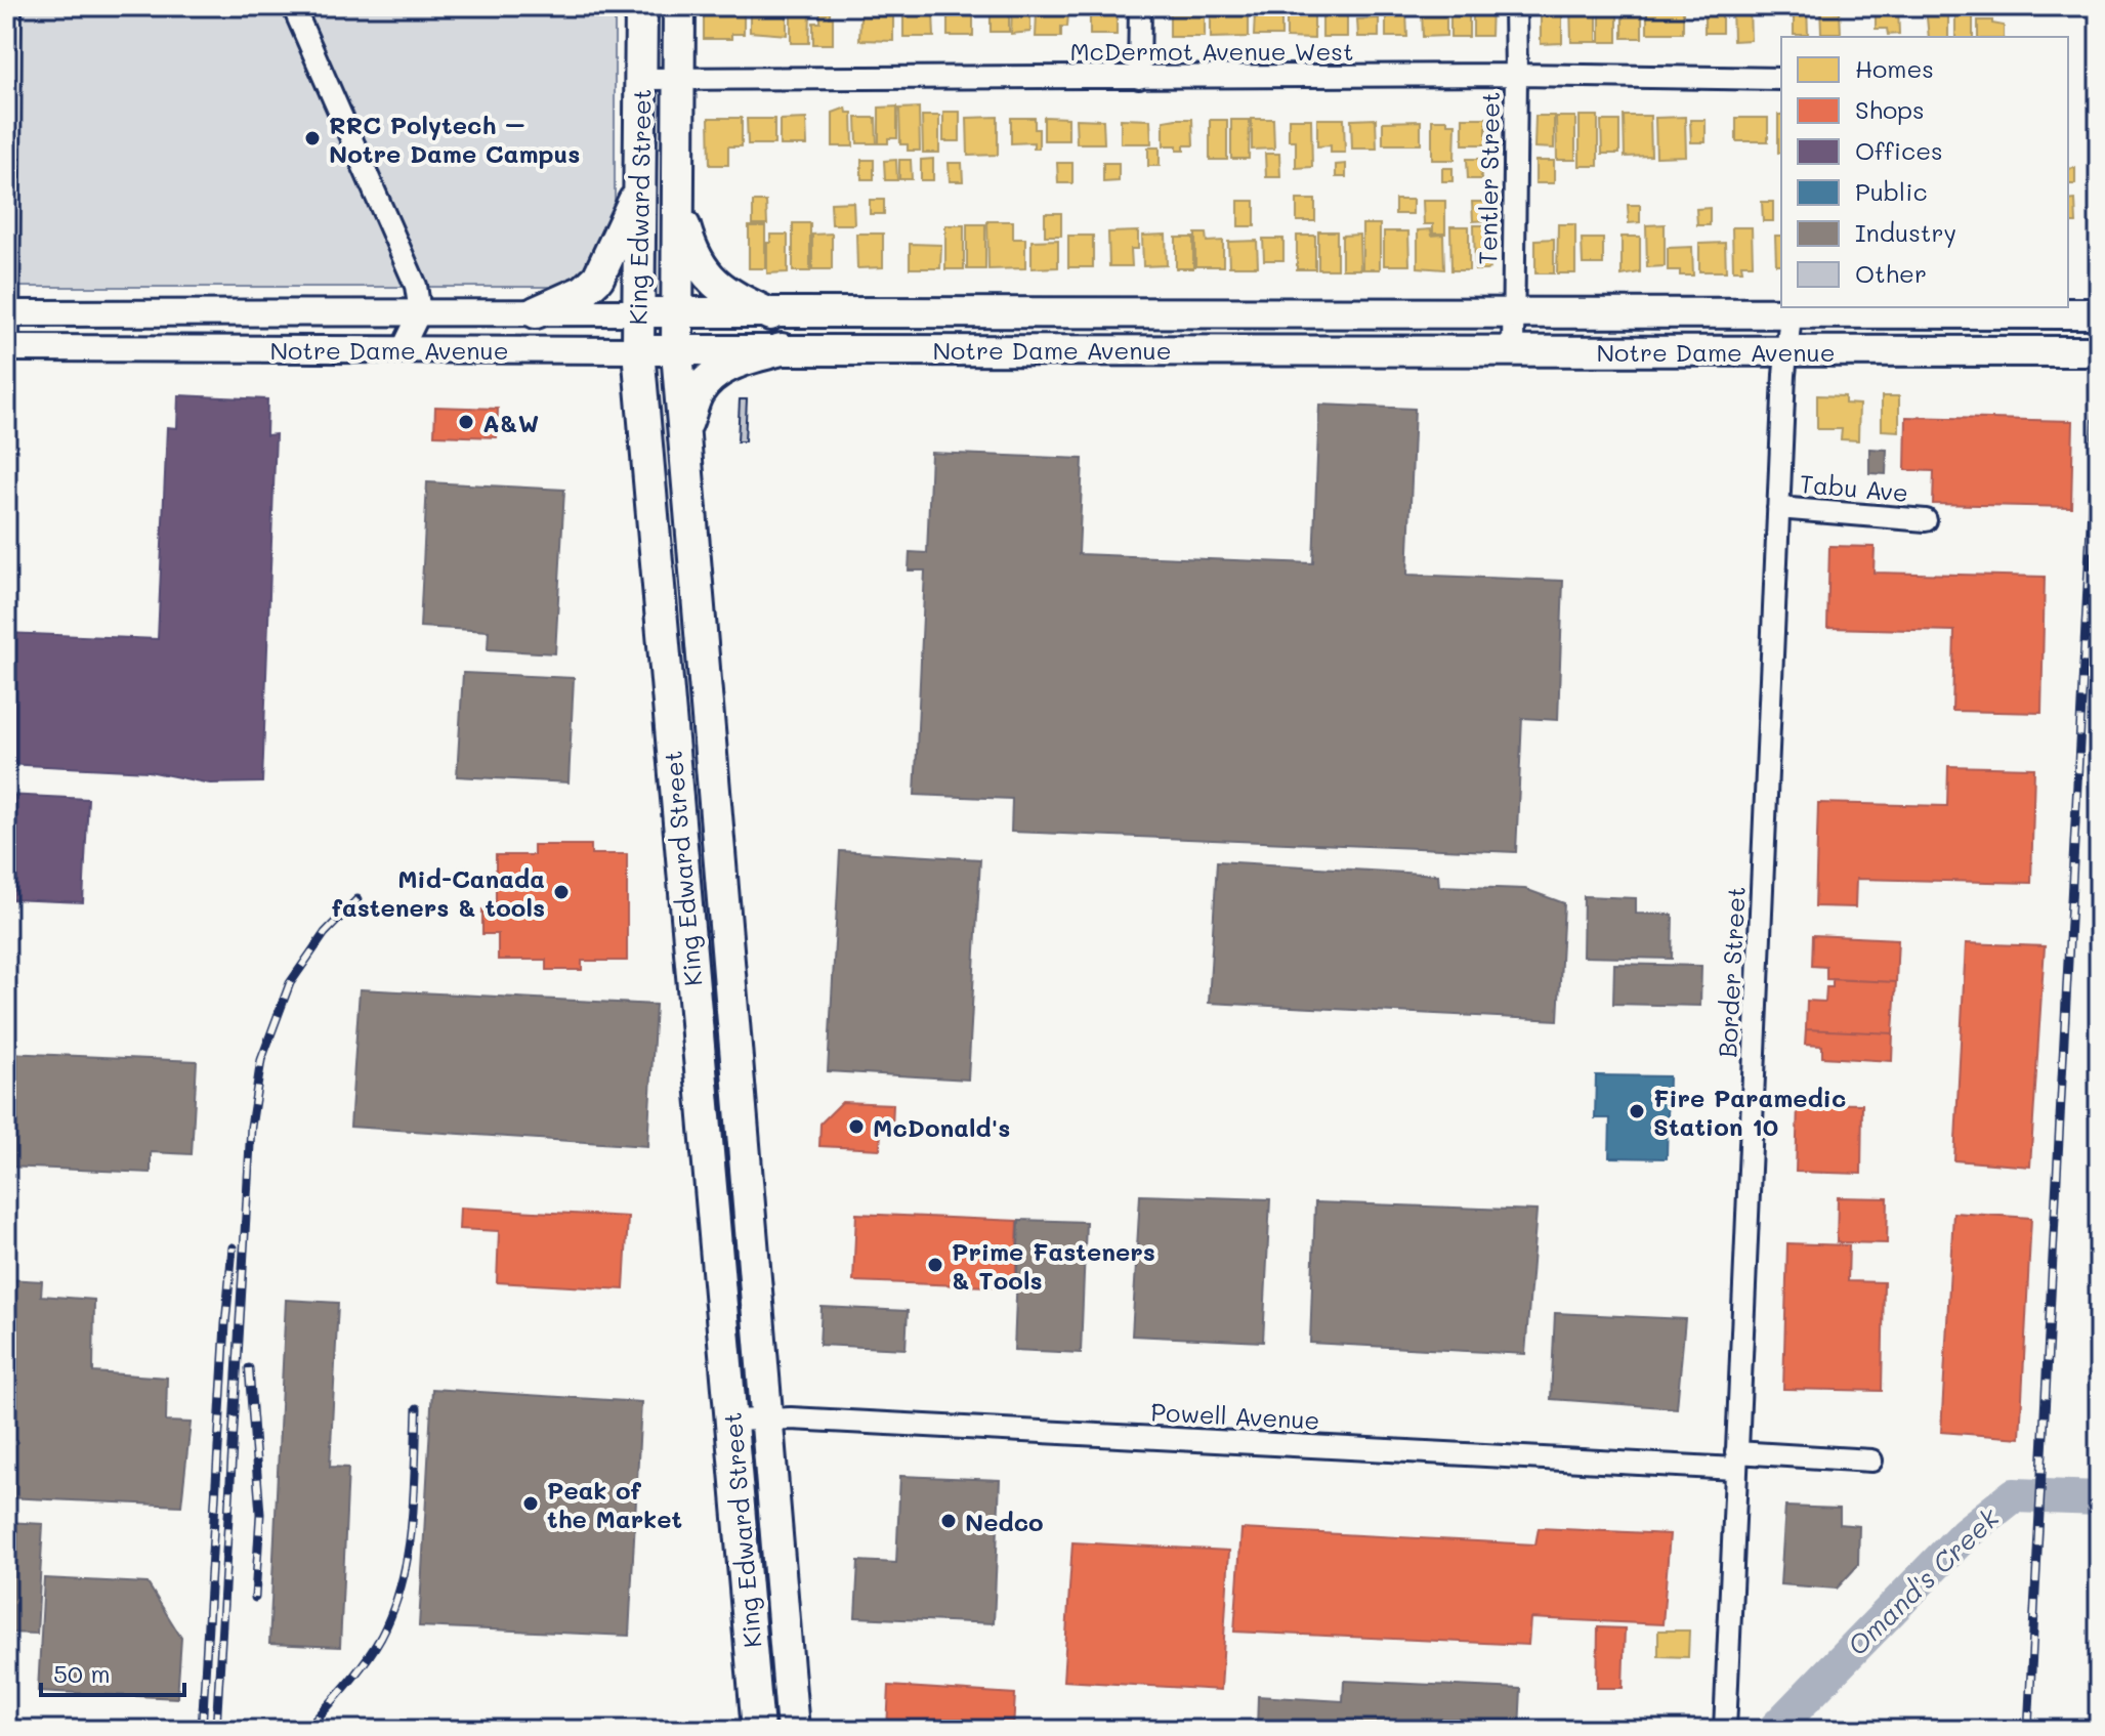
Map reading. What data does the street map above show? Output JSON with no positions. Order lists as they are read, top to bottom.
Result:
{
  "streets": {
    "main road": ["King Edward Street", "Notre Dame Avenue"],
    "street": [
      "McDermot Avenue West",
      "Tentler Street",
      "Tabu Ave",
      "Border Street",
      "Powell Avenue"
    ]
  },
  "crossings": [
    ["McDermot Avenue West", "Tentler Street"],
    ["McDermot Avenue West", "King Edward Street"],
    ["Tentler Street", "Notre Dame Avenue"],
    ["King Edward Street", "Notre Dame Avenue"],
    ["King Edward Street", "Powell Avenue"],
    ["Notre Dame Avenue", "Border Street"],
    ["Tabu Ave", "Border Street"],
    ["Border Street", "Powell Avenue"]
  ],
  "water": ["Omand's Creek"],
  "places": [
    "RRC Polytech – Notre Dame Campus",
    "A&W",
    "Mid-Canada fasteners & tools",
    "Fire Paramedic Station 10",
    "McDonald's",
    "Prime Fasteners & Tools",
    "Peak of the Market",
    "Nedco"
  ],
  "legend": [
    "Homes",
    "Shops",
    "Offices",
    "Public",
    "Industry",
    "Other"
  ],
  "scale_bar": "50 m"
}
